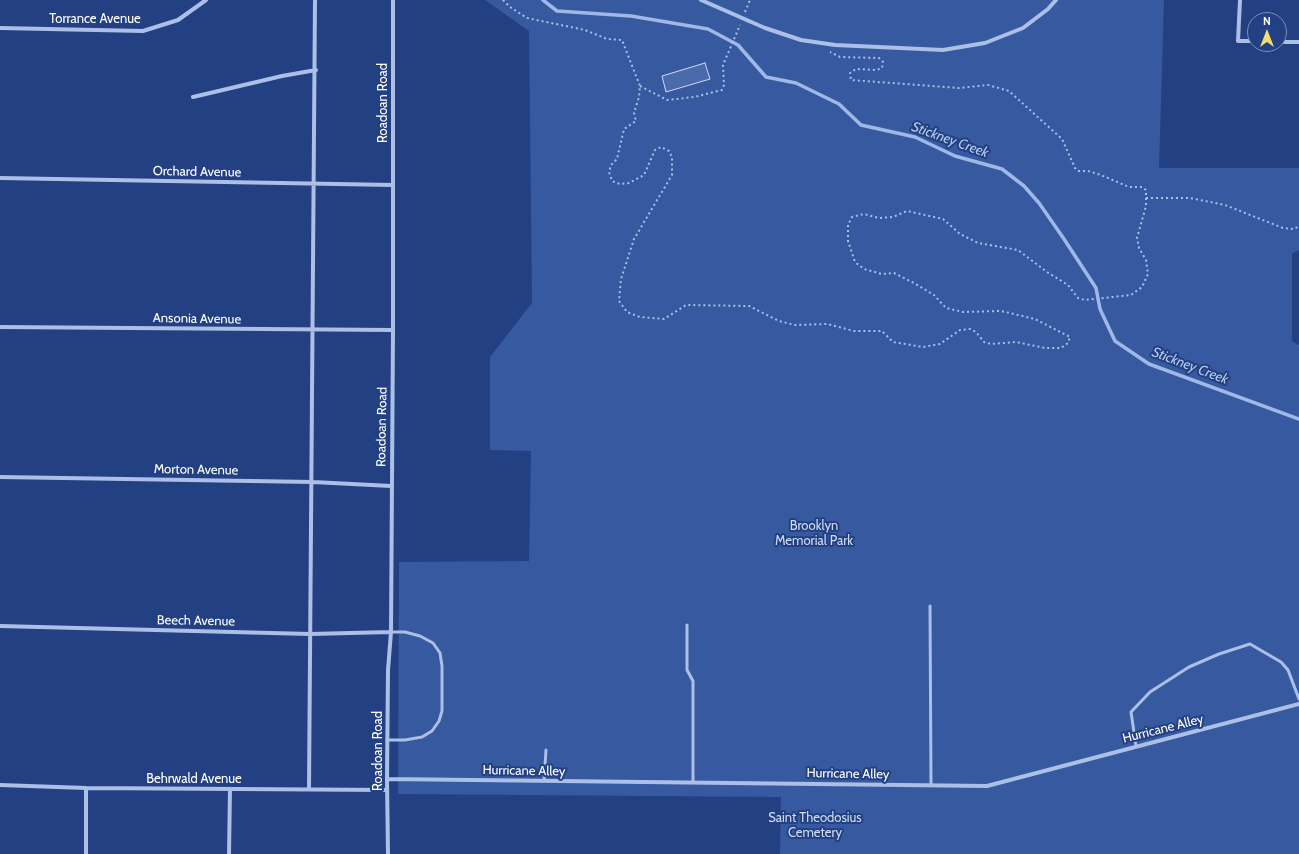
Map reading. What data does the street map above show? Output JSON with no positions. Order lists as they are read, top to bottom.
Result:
{
  "streets": {
    "street": [
      "Torrance Avenue",
      "Roadoan Road",
      "Orchard Avenue",
      "Ansonia Avenue",
      "Morton Avenue",
      "Beech Avenue",
      "Hurricane Alley",
      "Behrwald Avenue"
    ]
  },
  "crossings": [
    ["Roadoan Road", "Orchard Avenue"],
    ["Roadoan Road", "Ansonia Avenue"],
    ["Roadoan Road", "Morton Avenue"],
    ["Roadoan Road", "Beech Avenue"],
    ["Roadoan Road", "Hurricane Alley"],
    ["Roadoan Road", "Behrwald Avenue"]
  ],
  "water": ["Stickney Creek"],
  "parks": ["Brooklyn Memorial Park", "Saint Theodosius Cemetery"],
  "north": "top"
}
